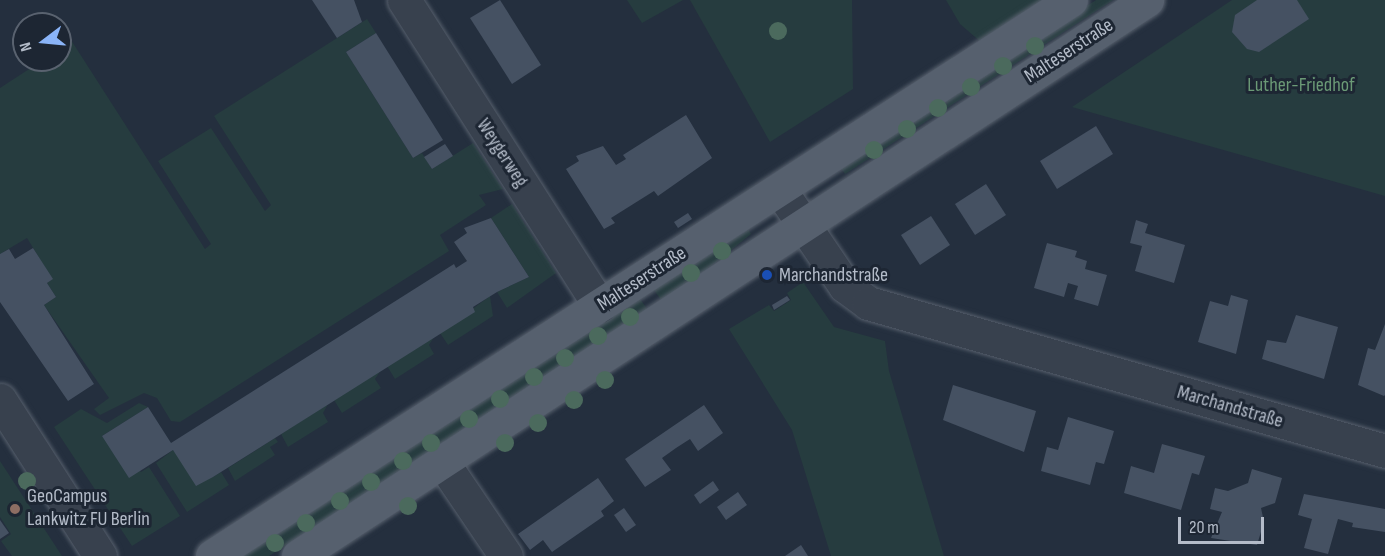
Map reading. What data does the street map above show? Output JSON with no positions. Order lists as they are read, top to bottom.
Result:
{
  "streets": {
    "main road": ["Malteserstraße"],
    "street": ["Weygerweg", "Marchandstraße"]
  },
  "crossings": [
    ["Malteserstraße", "Weygerweg"],
    ["Malteserstraße", "Marchandstraße"]
  ],
  "parks": ["Luther-Friedhof"],
  "places": ["Marchandstraße", "GeoCampus Lankwitz FU Berlin"],
  "scale_bar": "20 m",
  "north": "left"
}
